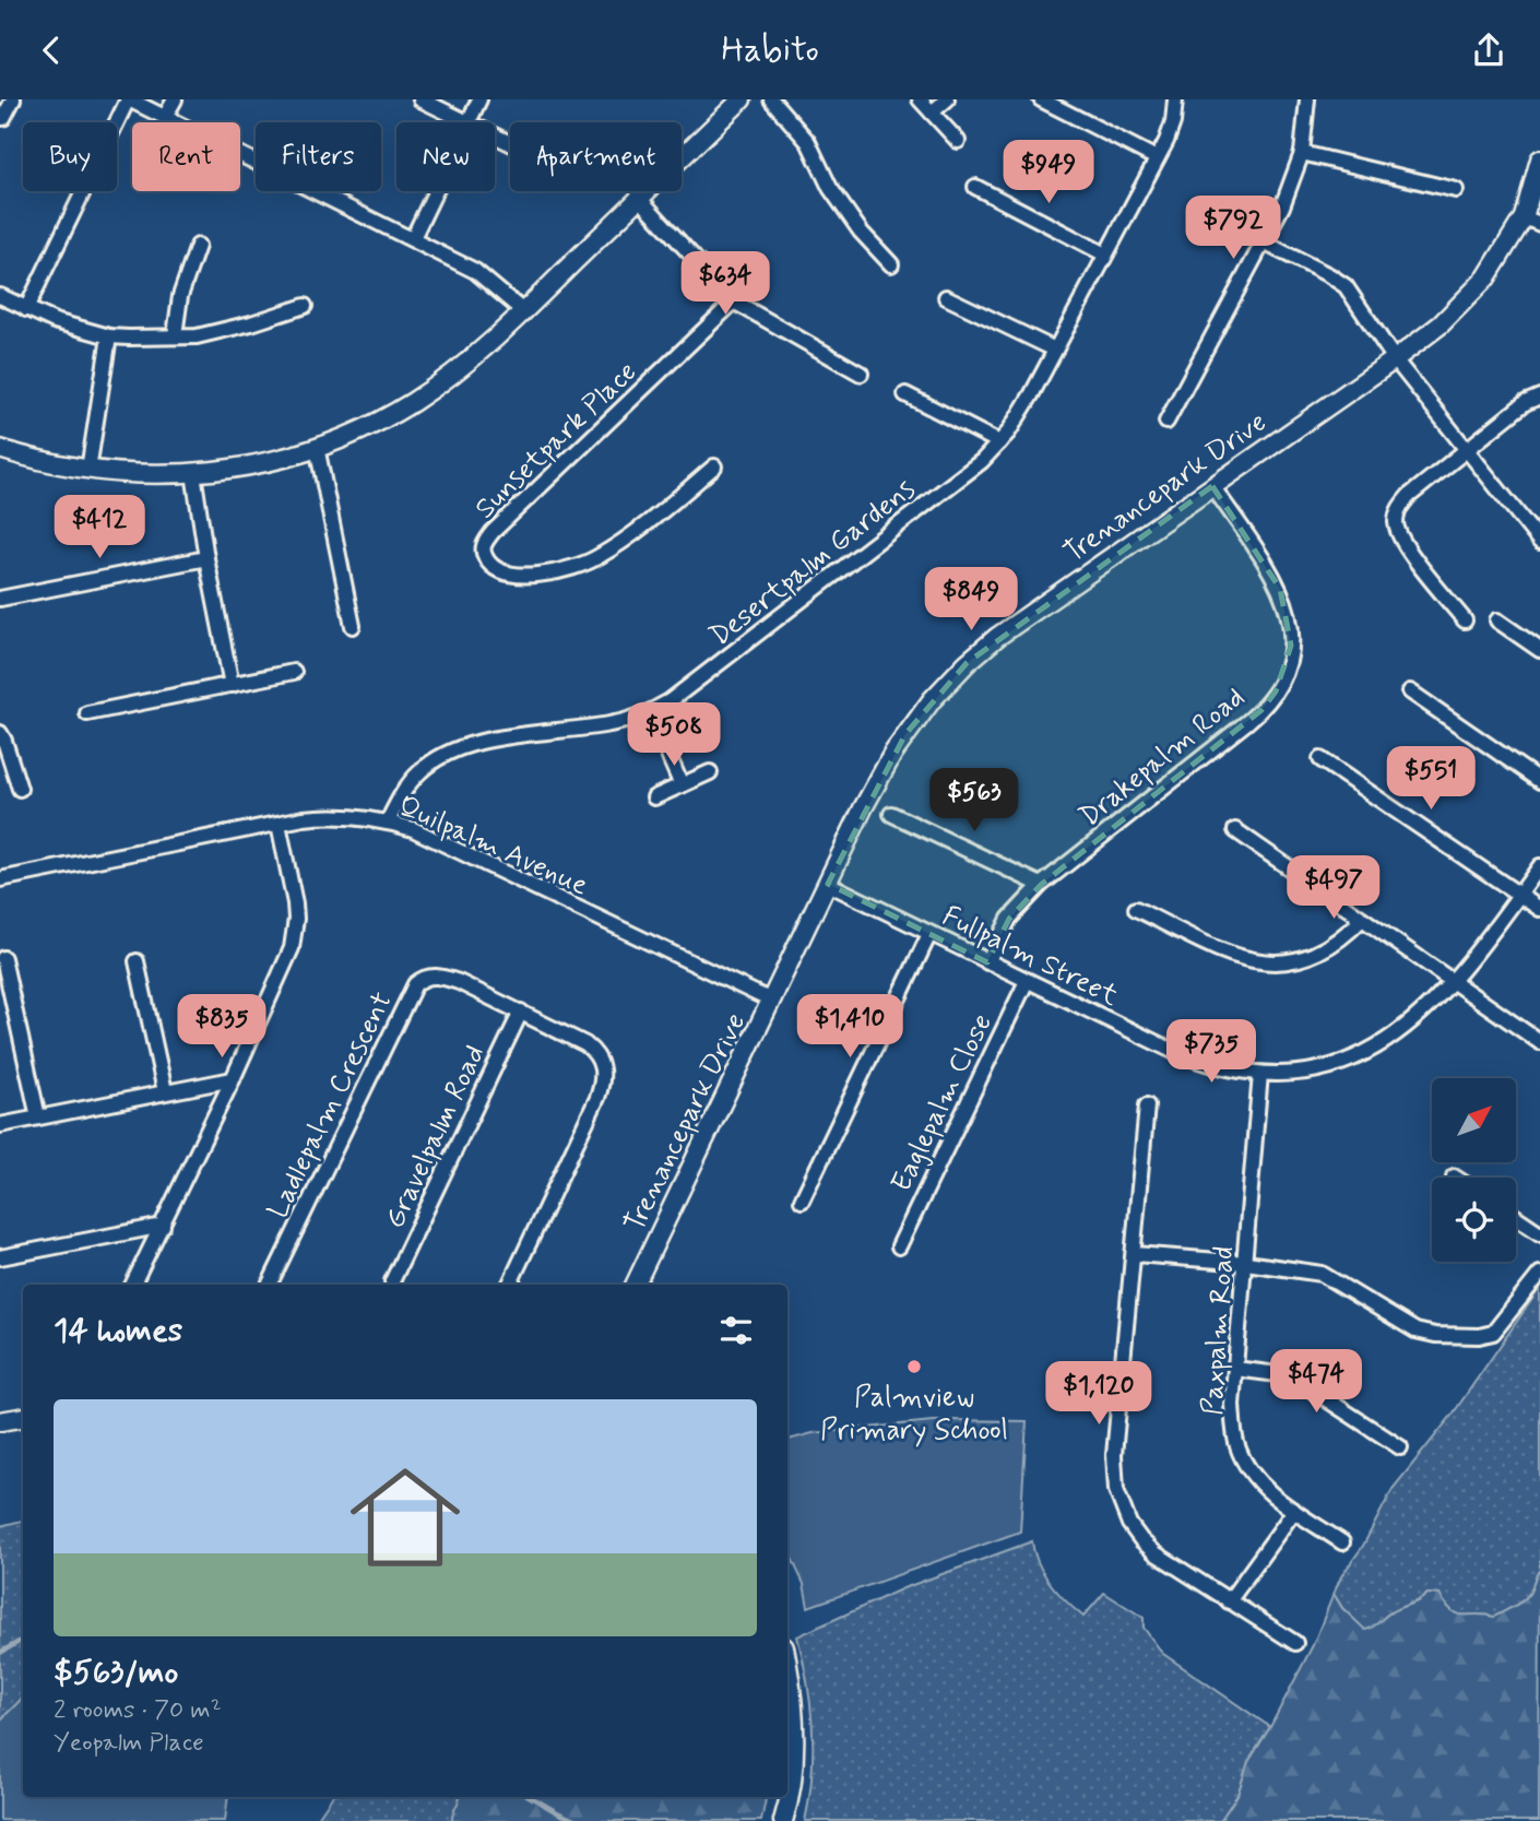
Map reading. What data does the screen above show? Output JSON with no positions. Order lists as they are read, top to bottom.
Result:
{
  "streets": {
    "street": [
      "Sunsetpark Place",
      "Trenancepark Drive",
      "Desertpalm Gardens",
      "Drakepalm Road",
      "Quilpalm Avenue",
      "Fullpalm Street",
      "Eaglepalm Close",
      "Ladlepalm Crescent",
      "Gravelpalm Road",
      "Paxpalm Road"
    ]
  },
  "crossings": [
    ["Trenancepark Drive", "Drakepalm Road"],
    ["Trenancepark Drive", "Quilpalm Avenue"],
    ["Trenancepark Drive", "Fullpalm Street"],
    ["Desertpalm Gardens", "Quilpalm Avenue"],
    ["Drakepalm Road", "Fullpalm Street"],
    ["Fullpalm Street", "Eaglepalm Close"],
    ["Fullpalm Street", "Paxpalm Road"],
    ["Ladlepalm Crescent", "Gravelpalm Road"]
  ],
  "places": ["Palmview Primary School"],
  "north": "top right",
  "page": {
    "header": "Habito",
    "chip": [
      "Buy",
      "Rent",
      "Filters",
      "New",
      "Apartment"
    ],
    "price": [
      "$949",
      "$792",
      "$634",
      "$412",
      "$849",
      "$508",
      "$551",
      "$563",
      "$497",
      "$835",
      "$1,410",
      "$735",
      "$474",
      "$1,120"
    ],
    "heading": "14 homes",
    "list": [
      {
        "name": "$563/mo",
        "note": "2 rooms · 70 m² · Yeopalm Place"
      }
    ]
  }
}
